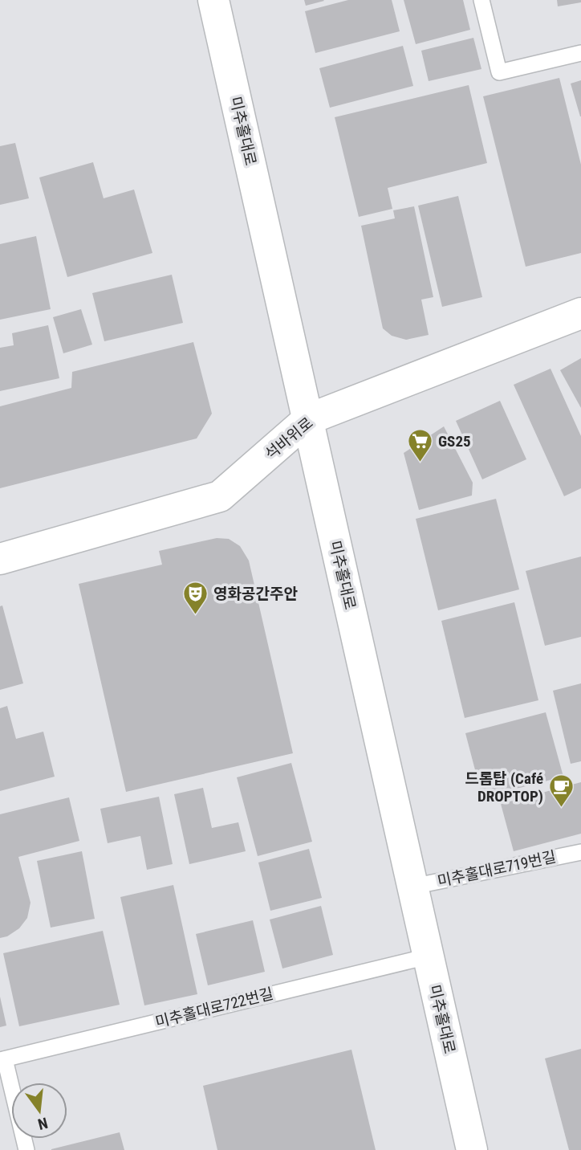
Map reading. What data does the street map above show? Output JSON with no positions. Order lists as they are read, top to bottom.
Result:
{
  "streets": {
    "main road": ["미추홀대로", "석바위로"],
    "lane": ["미추홀대로719번길", "미추홀대로722번길"]
  },
  "crossings": [
    ["미추홀대로", "석바위로"],
    ["미추홀대로", "미추홀대로719번길"],
    ["미추홀대로", "미추홀대로722번길"]
  ],
  "places": {
    "supermarket": ["GS25"],
    "theatre": ["영화공간주안"],
    "cafe": ["드롭탑 (Café DROPTOP)"]
  },
  "north": "bottom"
}
